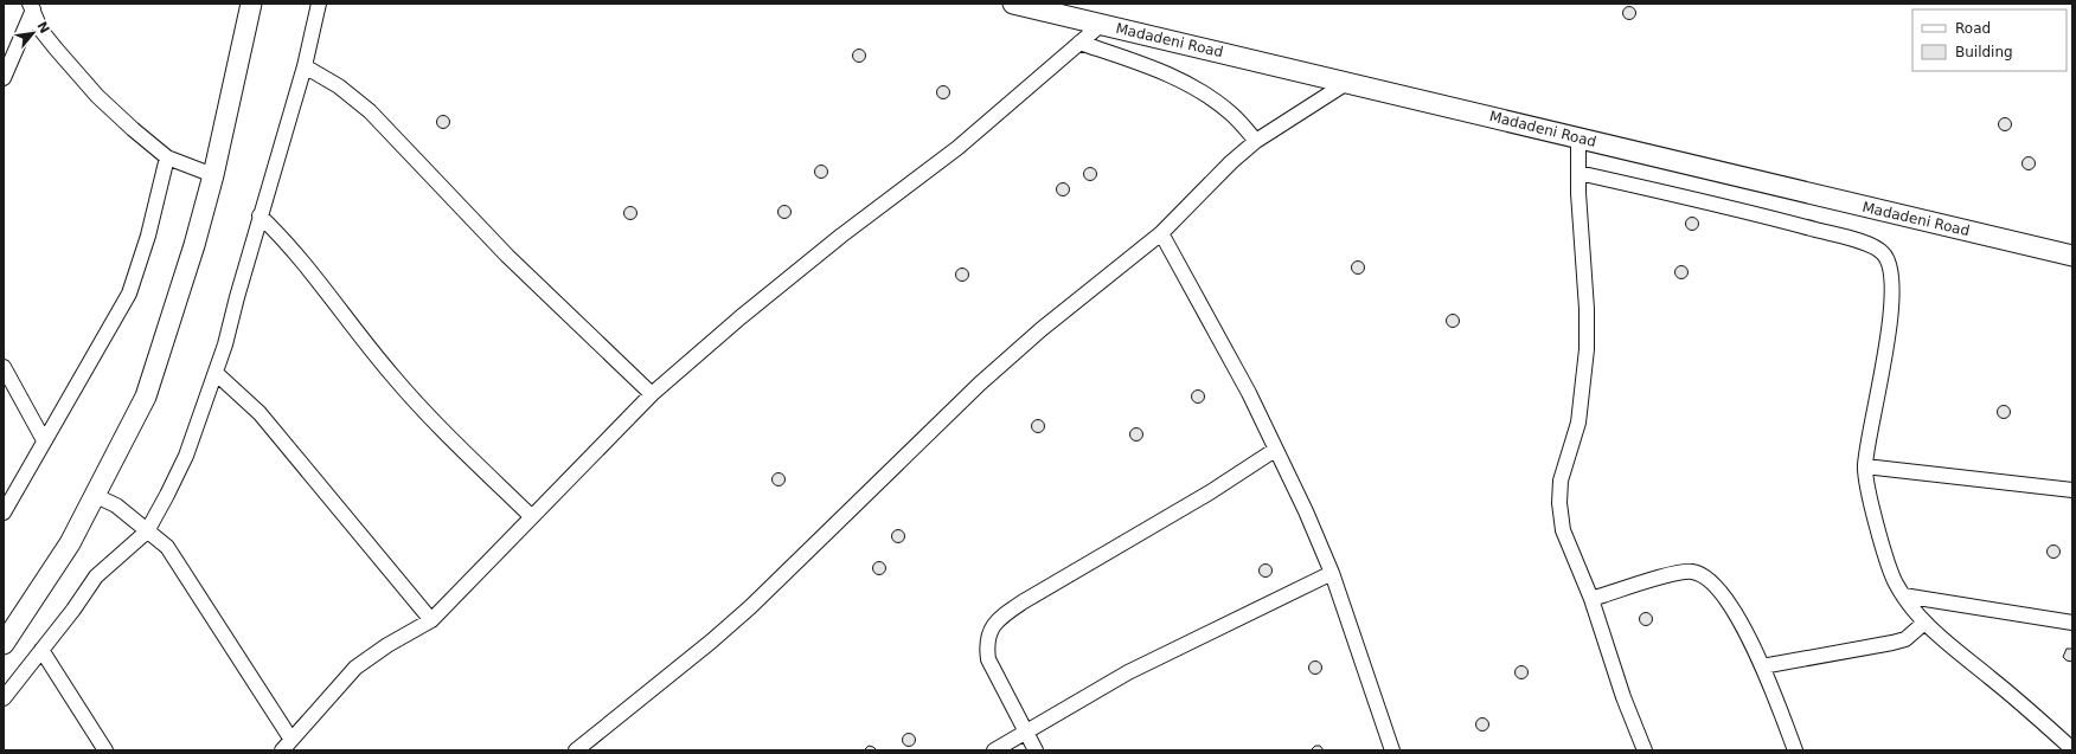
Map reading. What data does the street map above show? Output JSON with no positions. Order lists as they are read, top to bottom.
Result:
{
  "streets": {
    "street": ["Madadeni Road"]
  },
  "legend": ["Road", "Building"],
  "north": "top right"
}
